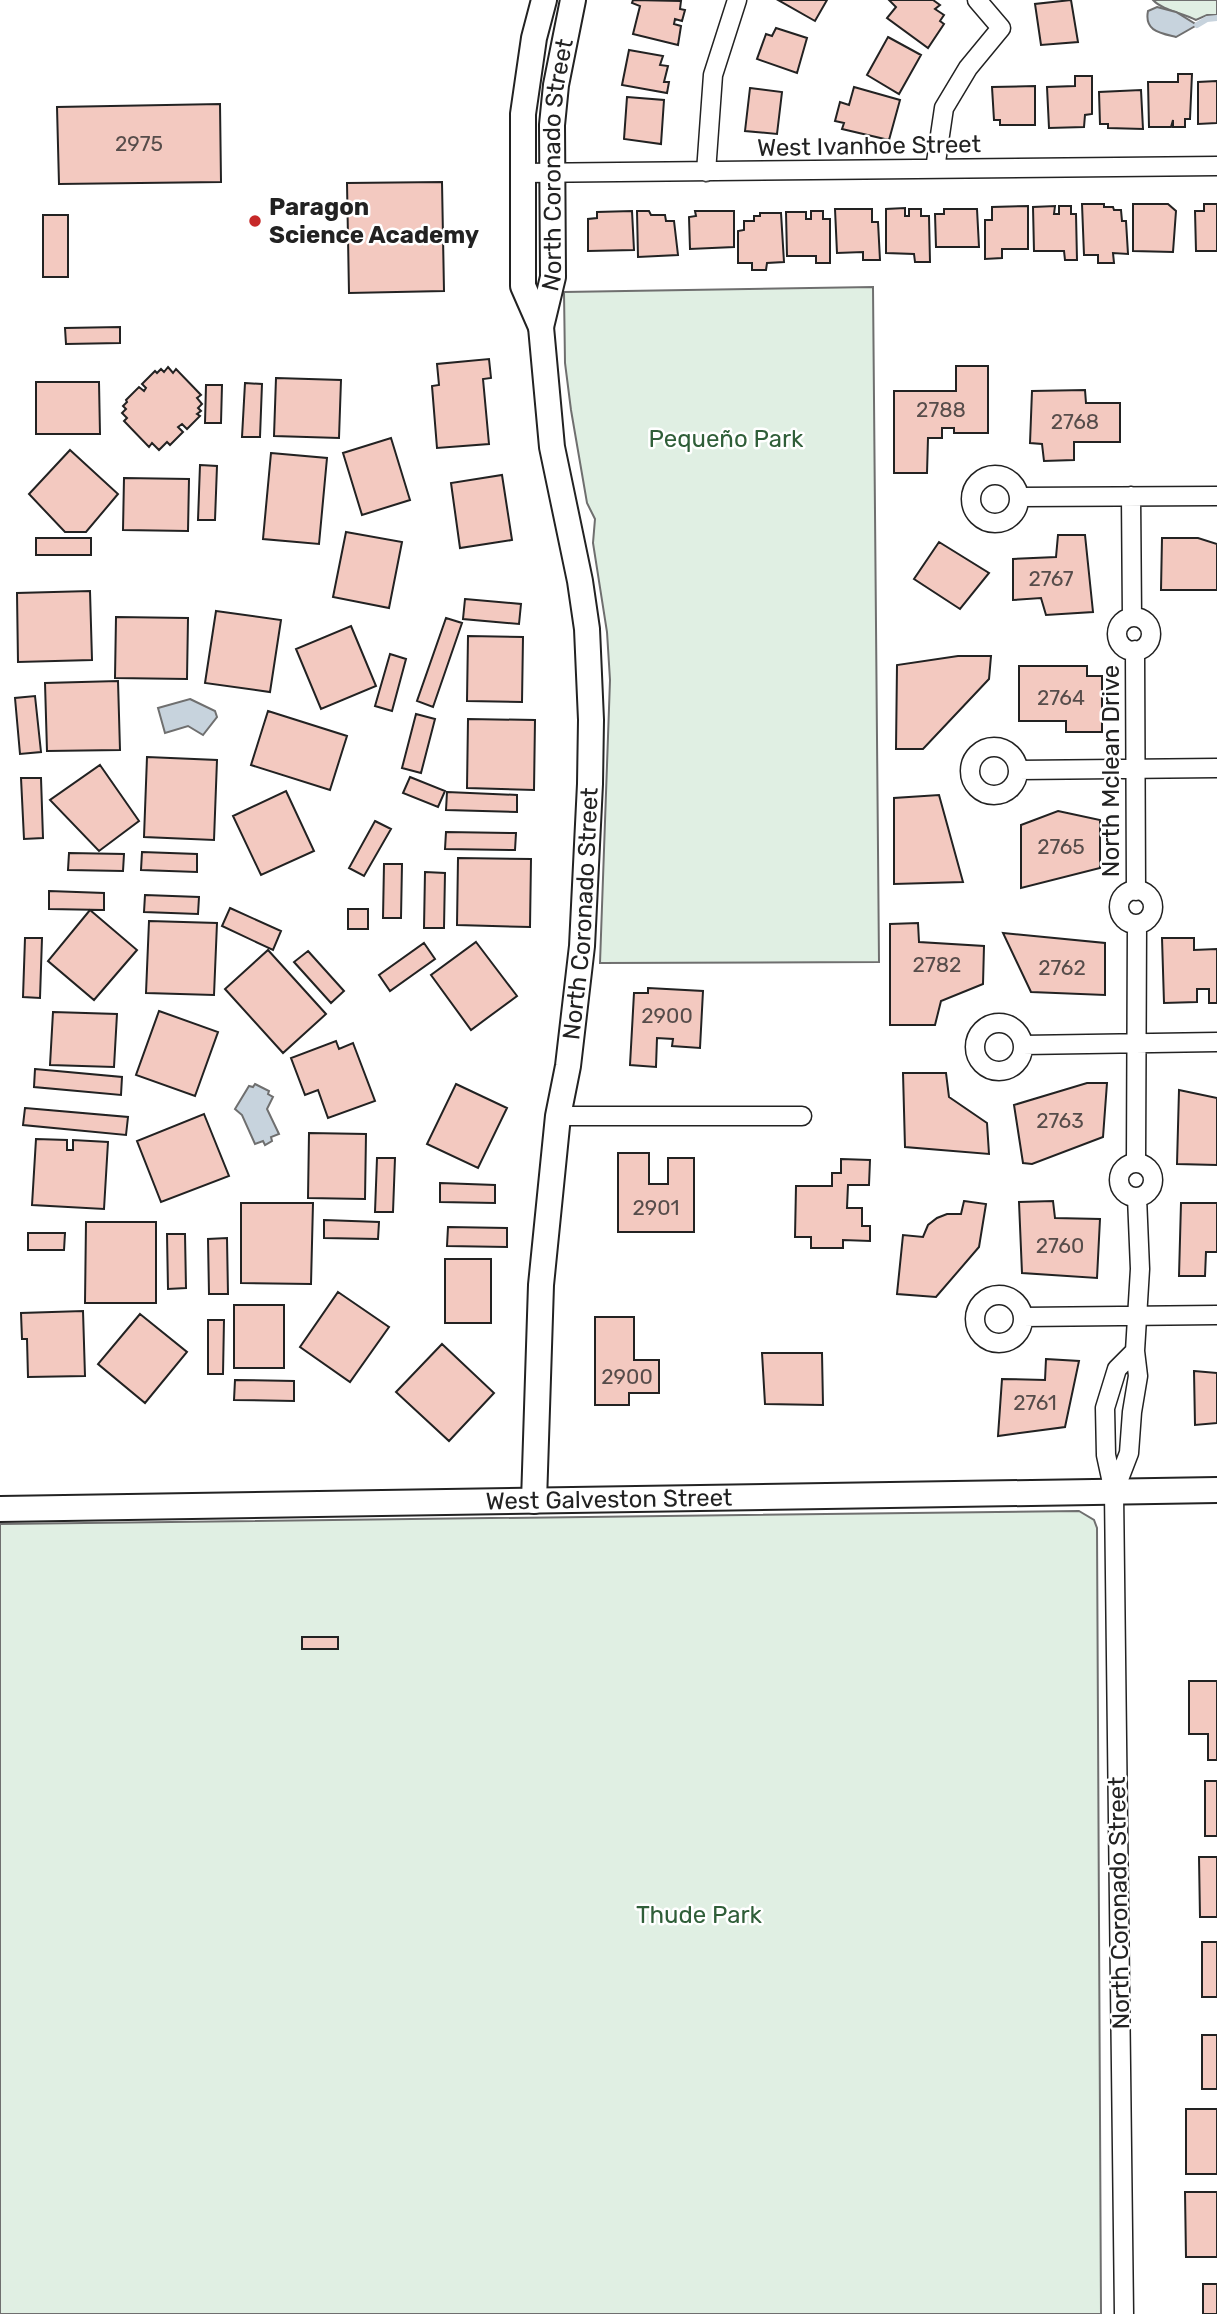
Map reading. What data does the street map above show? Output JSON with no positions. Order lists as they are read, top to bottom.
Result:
{
  "streets": {
    "street": [
      "West Ivanhoe Street",
      "North Coronado Street",
      "North Mclean Drive",
      "West Galveston Street"
    ]
  },
  "crossings": [
    ["West Ivanhoe Street", "North Coronado Street"],
    ["North Coronado Street", "North Mclean Drive"],
    ["North Coronado Street", "West Galveston Street"],
    ["North Mclean Drive", "West Galveston Street"]
  ],
  "parks": ["Pequeño Park", "Thude Park"],
  "places": ["Paragon Science Academy"],
  "house_numbers": [
    "2975",
    "2788",
    "2768",
    "2767",
    "2764",
    "2765",
    "2782",
    "2762",
    "2900",
    "2763",
    "2901",
    "2760",
    "2900",
    "2761"
  ]
}
